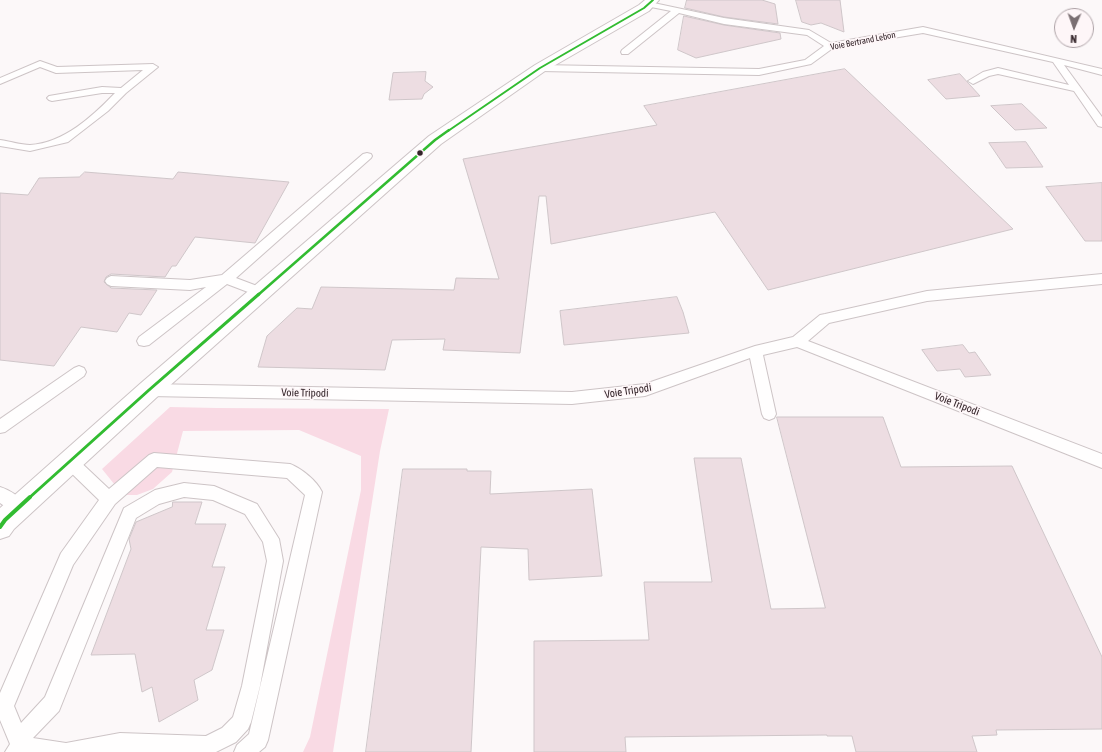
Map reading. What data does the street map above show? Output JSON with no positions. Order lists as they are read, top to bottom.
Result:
{
  "streets": {
    "lane": ["Voie Bertrand Lebon", "Voie Tripodi"]
  },
  "north": "bottom"
}
